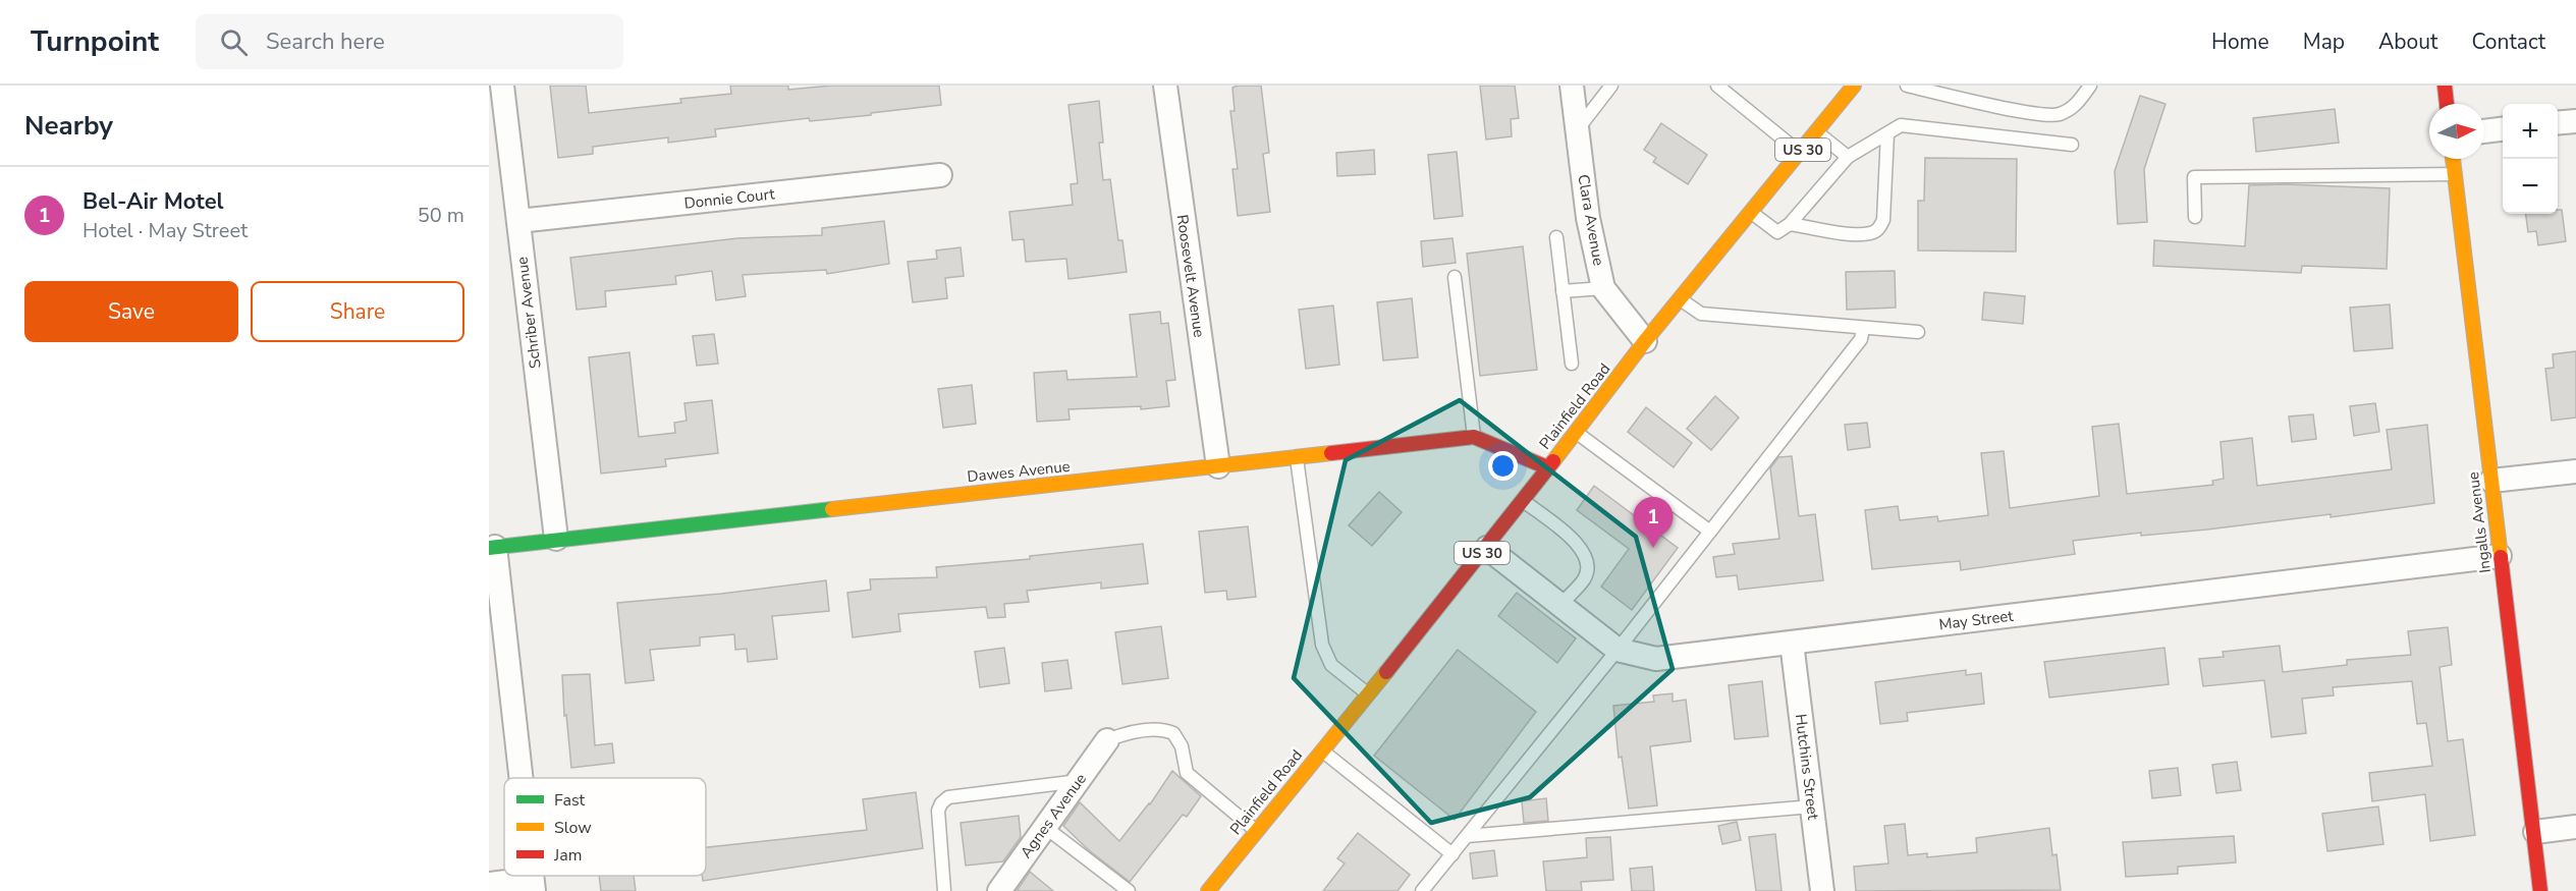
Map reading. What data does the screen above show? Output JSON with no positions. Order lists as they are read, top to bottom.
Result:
{
  "streets": {
    "street": [
      "US 30",
      "Donnie Court",
      "Clara Avenue",
      "Roosevelt Avenue",
      "Schriber Avenue",
      "Plainfield Road",
      "Dawes Avenue",
      "Ingalls Avenue",
      "May Street",
      "Hutchins Street",
      "Agnes Avenue"
    ]
  },
  "crossings": [
    ["Donnie Court", "Schriber Avenue"],
    ["Clara Avenue", "Plainfield Road"],
    ["Roosevelt Avenue", "Dawes Avenue"],
    ["Schriber Avenue", "Dawes Avenue"],
    ["Plainfield Road", "Dawes Avenue"],
    ["Plainfield Road", "May Street"],
    ["Ingalls Avenue", "May Street"],
    ["May Street", "Hutchins Street"]
  ],
  "legend": ["Fast", "Slow", "Jam"],
  "north": "right",
  "page": {
    "header": "Turnpoint",
    "search": "Search here",
    "nav": [
      "Home",
      "Map",
      "About",
      "Contact"
    ],
    "heading": "Nearby",
    "map_buttons": ["+", "−"],
    "list": [
      {
        "mark": "1",
        "name": "Bel-Air Motel",
        "note": "Hotel · May Street",
        "value": "50 m"
      }
    ],
    "buttons": ["Save", "Share"],
    "pins": "1"
  }
}
